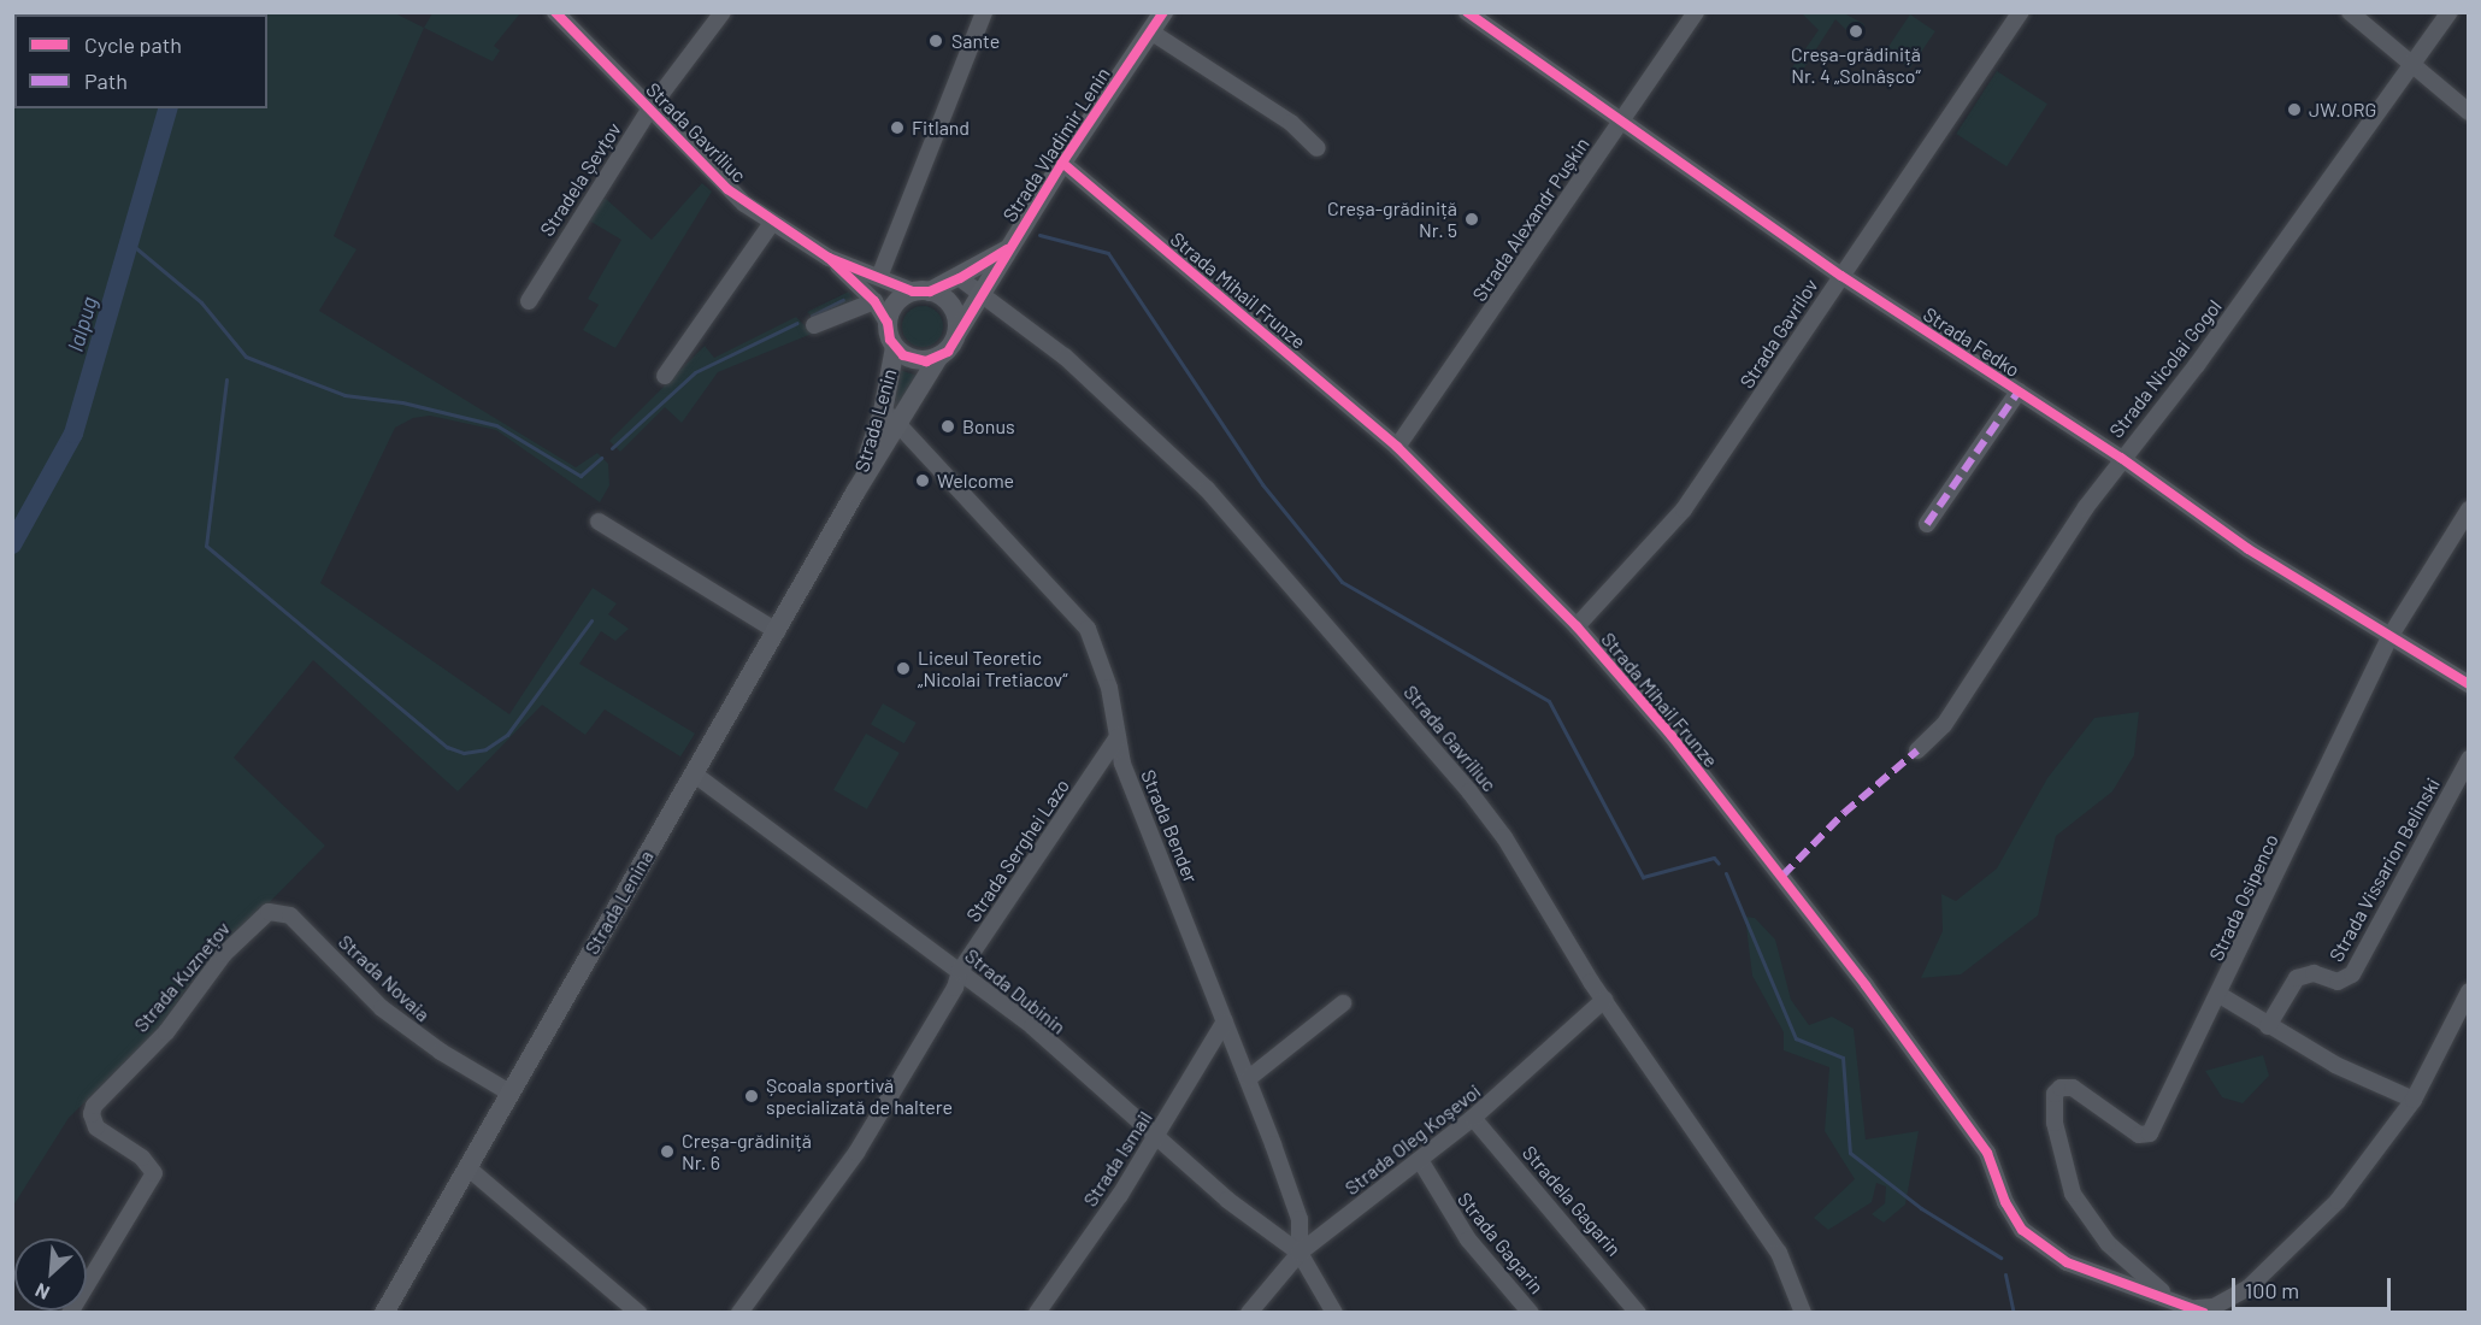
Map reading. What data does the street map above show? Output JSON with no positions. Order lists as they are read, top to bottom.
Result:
{
  "streets": {
    "main road": ["Strada Vladimir Lenin", "Strada Lenin", "Strada Lenina"],
    "street": [
      "Strada Gavriliuc",
      "Stradela Șevțov",
      "Strada Alexandr Pușkin",
      "Strada Mihail Frunze",
      "Strada Gavrilov",
      "Strada Fedko",
      "Strada Nicolai Gogol",
      "Strada Bender",
      "Strada Serghei Lazo",
      "Strada Vissarion Belinski",
      "Strada Osipenco",
      "Strada Kuznețov",
      "Strada Novaia",
      "Strada Dubinin",
      "Strada Oleg Koşevoi",
      "Strada Ismail",
      "Stradela Gagarin",
      "Strada Gagarin"
    ]
  },
  "crossings": [
    ["Strada Gavriliuc", "Strada Vladimir Lenin"],
    ["Strada Gavriliuc", "Stradela Șevțov"],
    ["Strada Gavriliuc", "Strada Lenin"],
    ["Strada Gavriliuc", "Strada Oleg Koşevoi"],
    ["Strada Vladimir Lenin", "Strada Mihail Frunze"],
    ["Strada Vladimir Lenin", "Strada Lenin"],
    ["Strada Alexandr Pușkin", "Strada Mihail Frunze"],
    ["Strada Alexandr Pușkin", "Strada Fedko"],
    ["Strada Mihail Frunze", "Strada Gavrilov"],
    ["Strada Mihail Frunze", "Strada Osipenco"],
    ["Strada Gavrilov", "Strada Fedko"],
    ["Strada Fedko", "Strada Nicolai Gogol"],
    ["Strada Fedko", "Strada Osipenco"],
    ["Strada Lenin", "Strada Bender"],
    ["Strada Lenin", "Strada Lenina"],
    ["Strada Bender", "Strada Serghei Lazo"],
    ["Strada Bender", "Strada Lenina"],
    ["Strada Bender", "Strada Dubinin"],
    ["Strada Bender", "Strada Oleg Koşevoi"],
    ["Strada Bender", "Strada Ismail"],
    ["Strada Serghei Lazo", "Strada Dubinin"],
    ["Strada Lenina", "Strada Novaia"],
    ["Strada Lenina", "Strada Dubinin"],
    ["Strada Kuznețov", "Strada Novaia"],
    ["Strada Dubinin", "Strada Oleg Koşevoi"],
    ["Strada Dubinin", "Strada Ismail"],
    ["Strada Oleg Koşevoi", "Stradela Gagarin"],
    ["Strada Oleg Koşevoi", "Strada Gagarin"]
  ],
  "water": ["Ialpug"],
  "places": [
    "Creșa-grădiniță Nr. 4 „Solnâșco“",
    "Sante",
    "JW.ORG",
    "Fitland",
    "Creșa-grădiniță Nr. 5",
    "Bonus",
    "Welcome",
    "Liceul Teoretic „Nicolai Tretiacov“",
    "Școala sportivă specializată de haltere",
    "Creșa-grădiniță Nr. 6"
  ],
  "legend": ["Cycle path", "Path"],
  "scale_bar": "100 m",
  "north": "bottom left"
}
